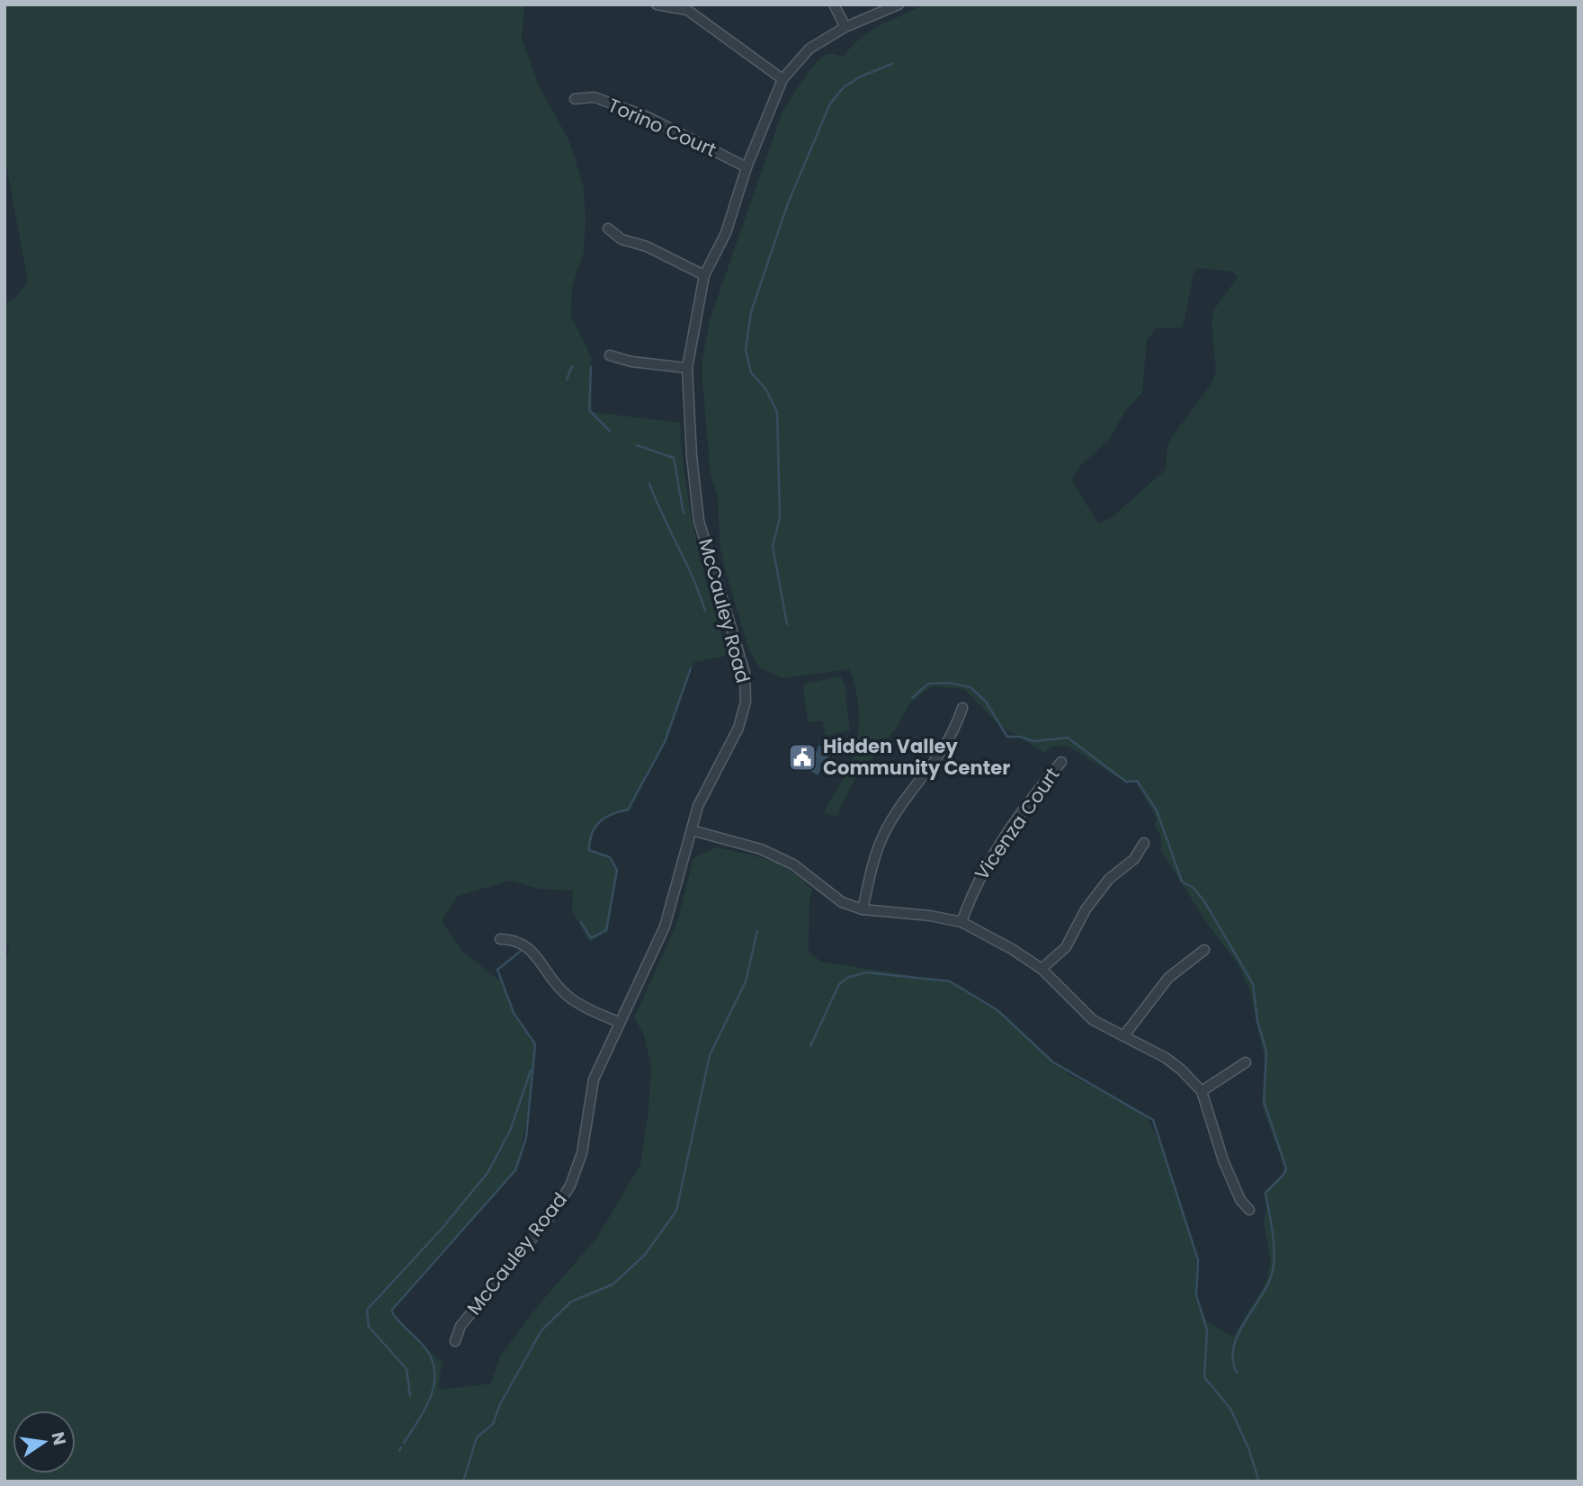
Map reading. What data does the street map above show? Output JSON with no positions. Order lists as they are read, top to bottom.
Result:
{
  "streets": {
    "street": ["Torino Court", "McCauley Road", "Vicenza Court"]
  },
  "crossings": [
    ["Torino Court", "McCauley Road"]
  ],
  "places": {
    "public building": ["Hidden Valley Community Center"]
  },
  "north": "right"
}
